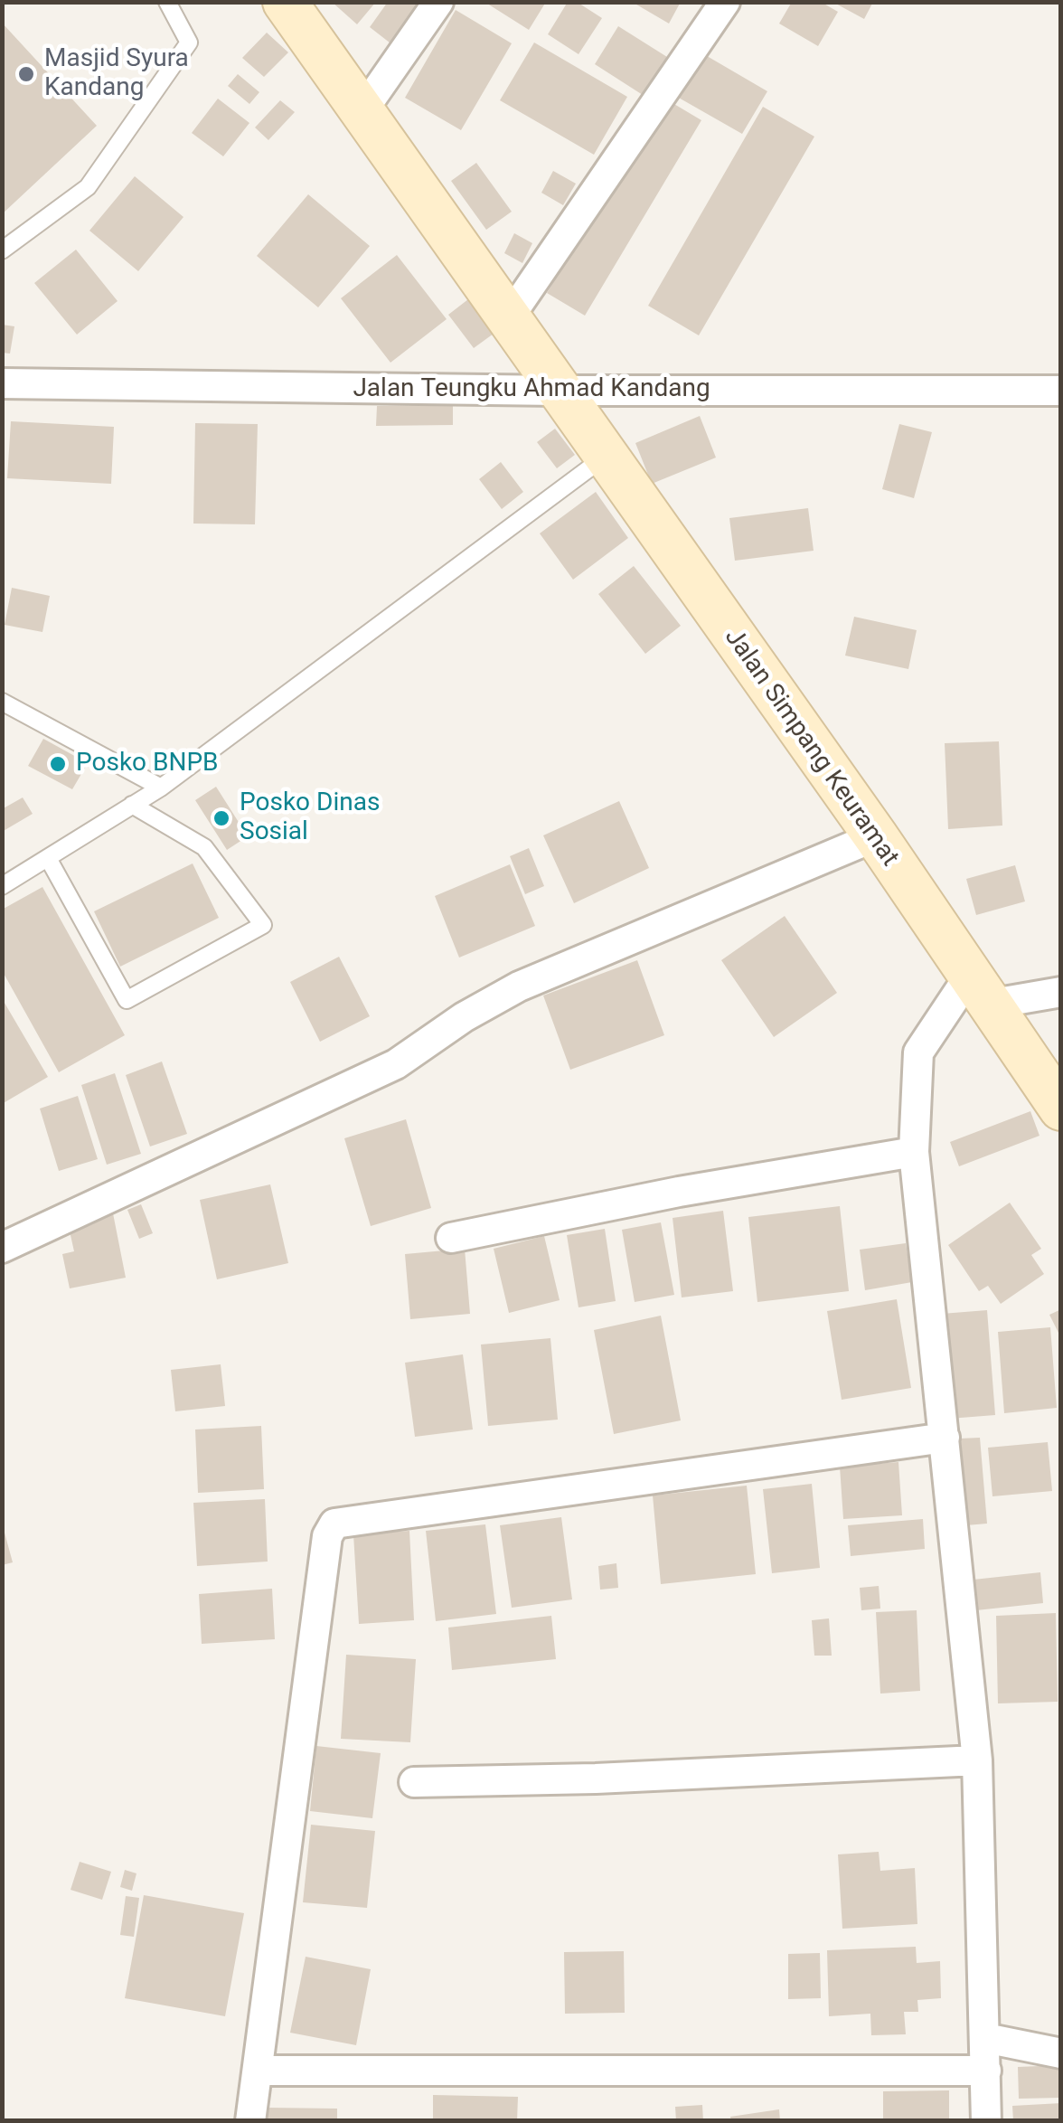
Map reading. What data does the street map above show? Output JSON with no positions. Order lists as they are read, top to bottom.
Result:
{
  "streets": {
    "main road": ["Jalan Simpang Keuramat"],
    "street": ["Jalan Teungku Ahmad Kandang"]
  },
  "crossings": [
    ["Jalan Teungku Ahmad Kandang", "Jalan Simpang Keuramat"]
  ],
  "places": ["Masjid Syura Kandang", "Posko BNPB", "Posko Dinas Sosial"]
}
